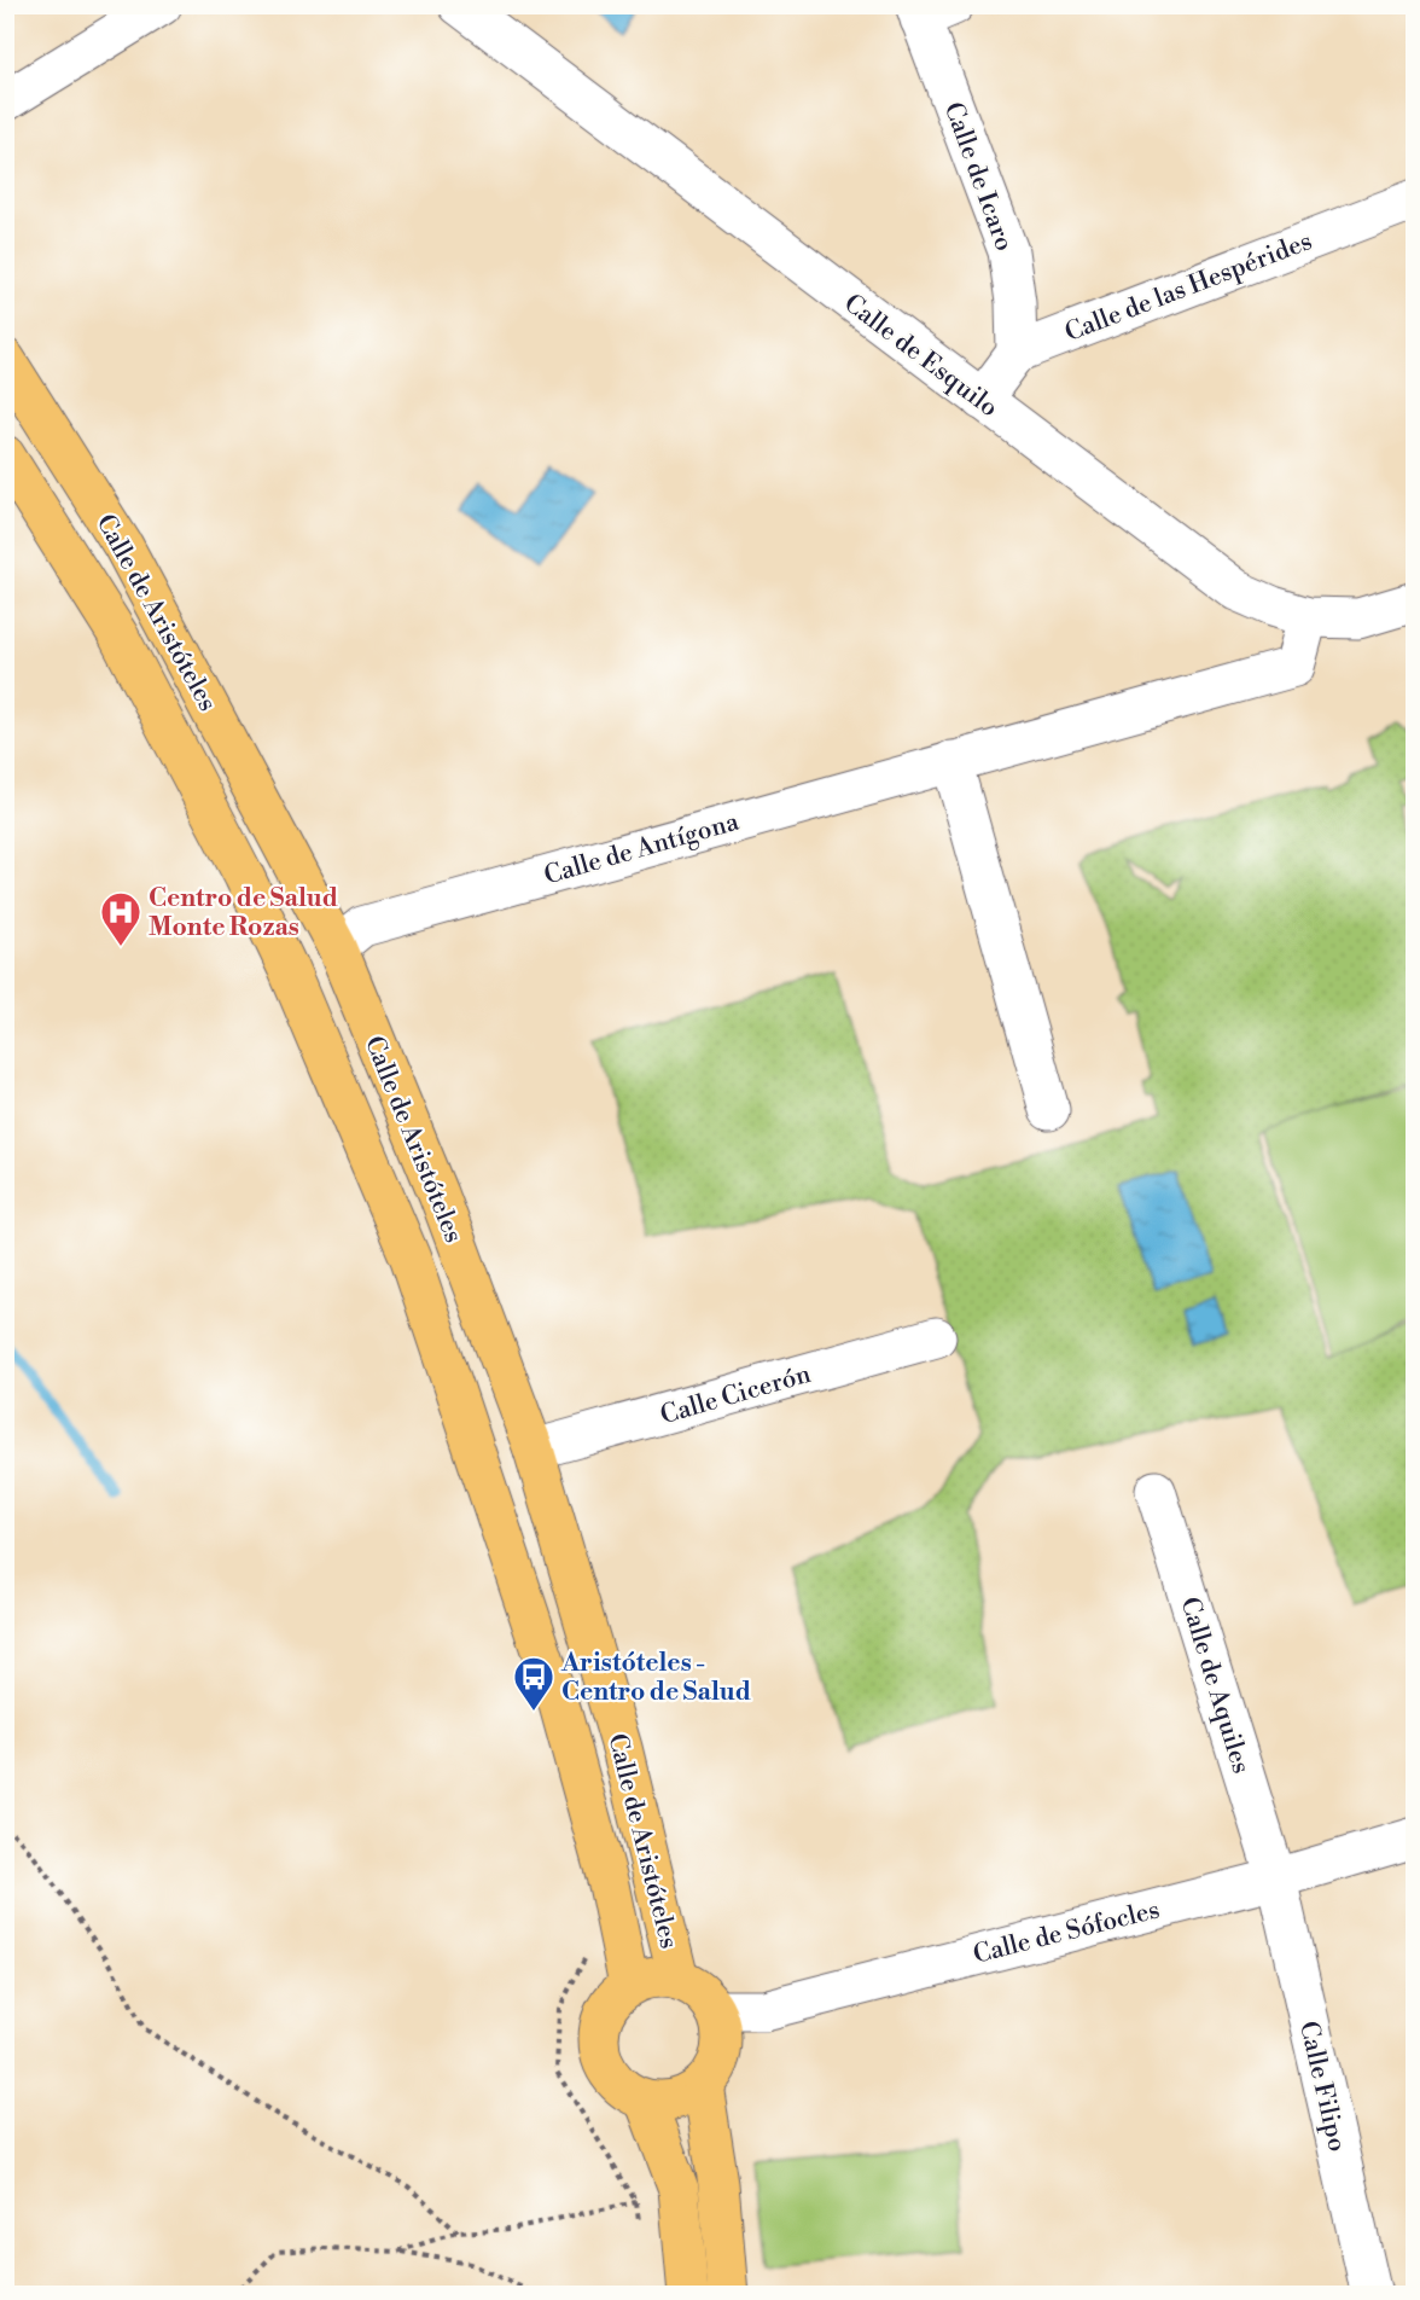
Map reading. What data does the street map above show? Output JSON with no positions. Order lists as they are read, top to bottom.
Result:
{
  "streets": {
    "main road": ["Calle de Aristóteles"],
    "street": [
      "Calle de Icaro",
      "Calle de las Hespérides",
      "Calle de Esquilo",
      "Calle de Antígona",
      "Calle Cicerón",
      "Calle de Aquiles",
      "Calle de Sófocles",
      "Calle Filipo"
    ]
  },
  "crossings": [
    ["Calle de Icaro", "Calle de las Hespérides"],
    ["Calle de Esquilo", "Calle de Antígona"],
    ["Calle de Aristóteles", "Calle de Antígona"],
    ["Calle de Aristóteles", "Calle Cicerón"],
    ["Calle de Aristóteles", "Calle de Sófocles"],
    ["Calle de Aquiles", "Calle de Sófocles"],
    ["Calle de Aquiles", "Calle Filipo"],
    ["Calle de Sófocles", "Calle Filipo"]
  ],
  "places": {
    "hospital": ["Centro de Salud Monte Rozas"],
    "bus stop": ["Aristóteles - Centro de Salud"]
  }
}
